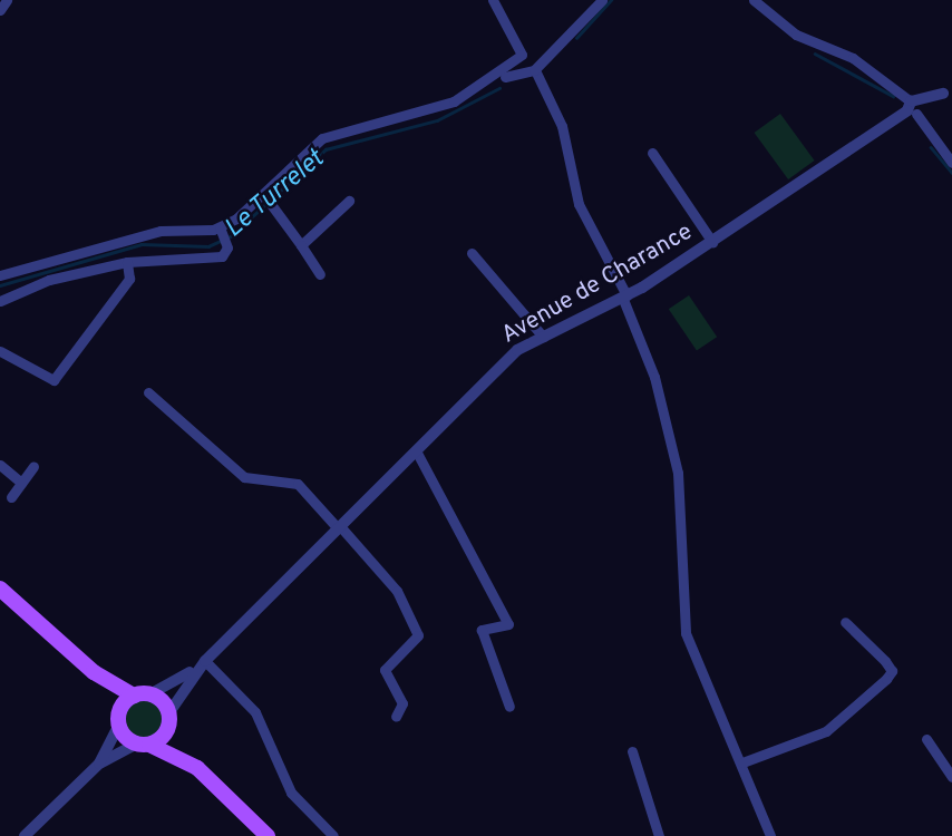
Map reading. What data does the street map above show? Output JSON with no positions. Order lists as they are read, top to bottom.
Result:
{
  "streets": {
    "street": ["Avenue de Charance"]
  },
  "water": ["Le Turrelet"]
}
